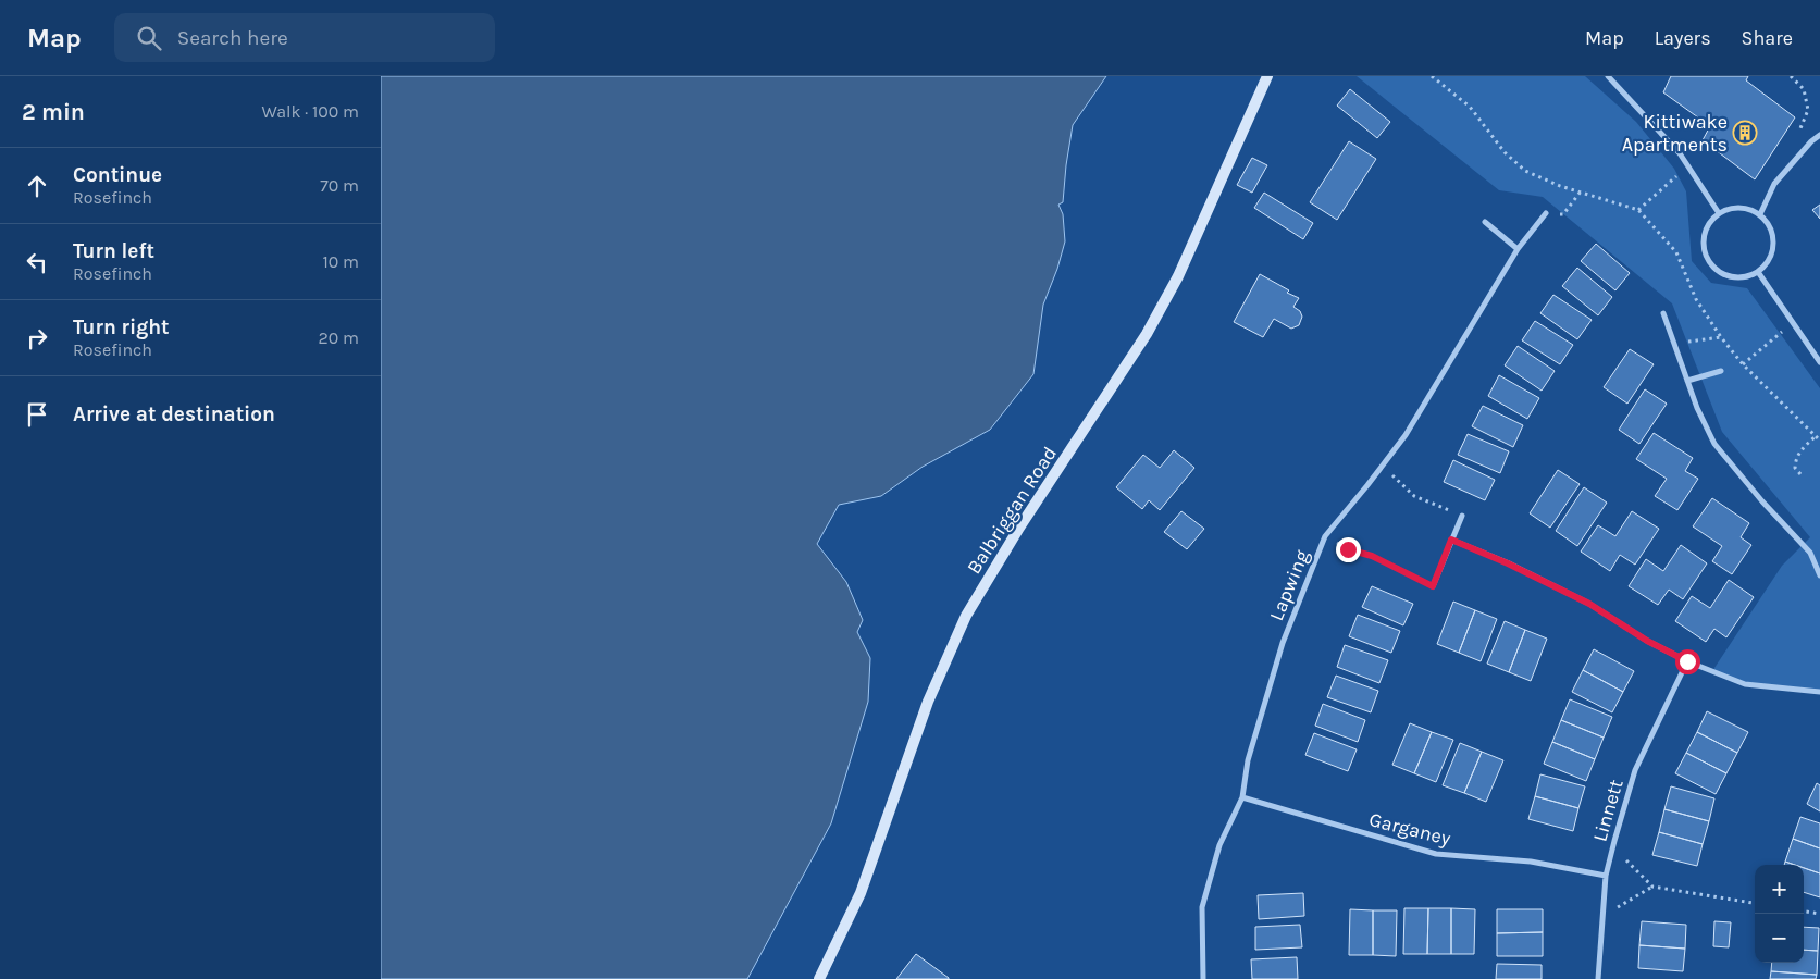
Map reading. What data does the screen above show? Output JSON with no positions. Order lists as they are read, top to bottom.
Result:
{
  "streets": {
    "main road": ["Balbriggan Road"],
    "street": ["Lapwing", "Linnett", "Garganey"]
  },
  "crossings": [
    ["Lapwing", "Garganey"],
    ["Linnett", "Garganey"]
  ],
  "places": {
    "building": ["Kittiwake Apartments"]
  },
  "page": {
    "header": "Map",
    "search": "Search here",
    "nav": ["Map", "Layers", "Share"],
    "heading": ["2 min", "Walk · 100 m"],
    "list": [
      ["Continue", "Rosefinch", "70 m"],
      ["Turn left", "Rosefinch", "10 m"],
      ["Turn right", "Rosefinch", "20 m"],
      "Arrive at destination"
    ],
    "map_buttons": ["+", "−"]
  }
}
